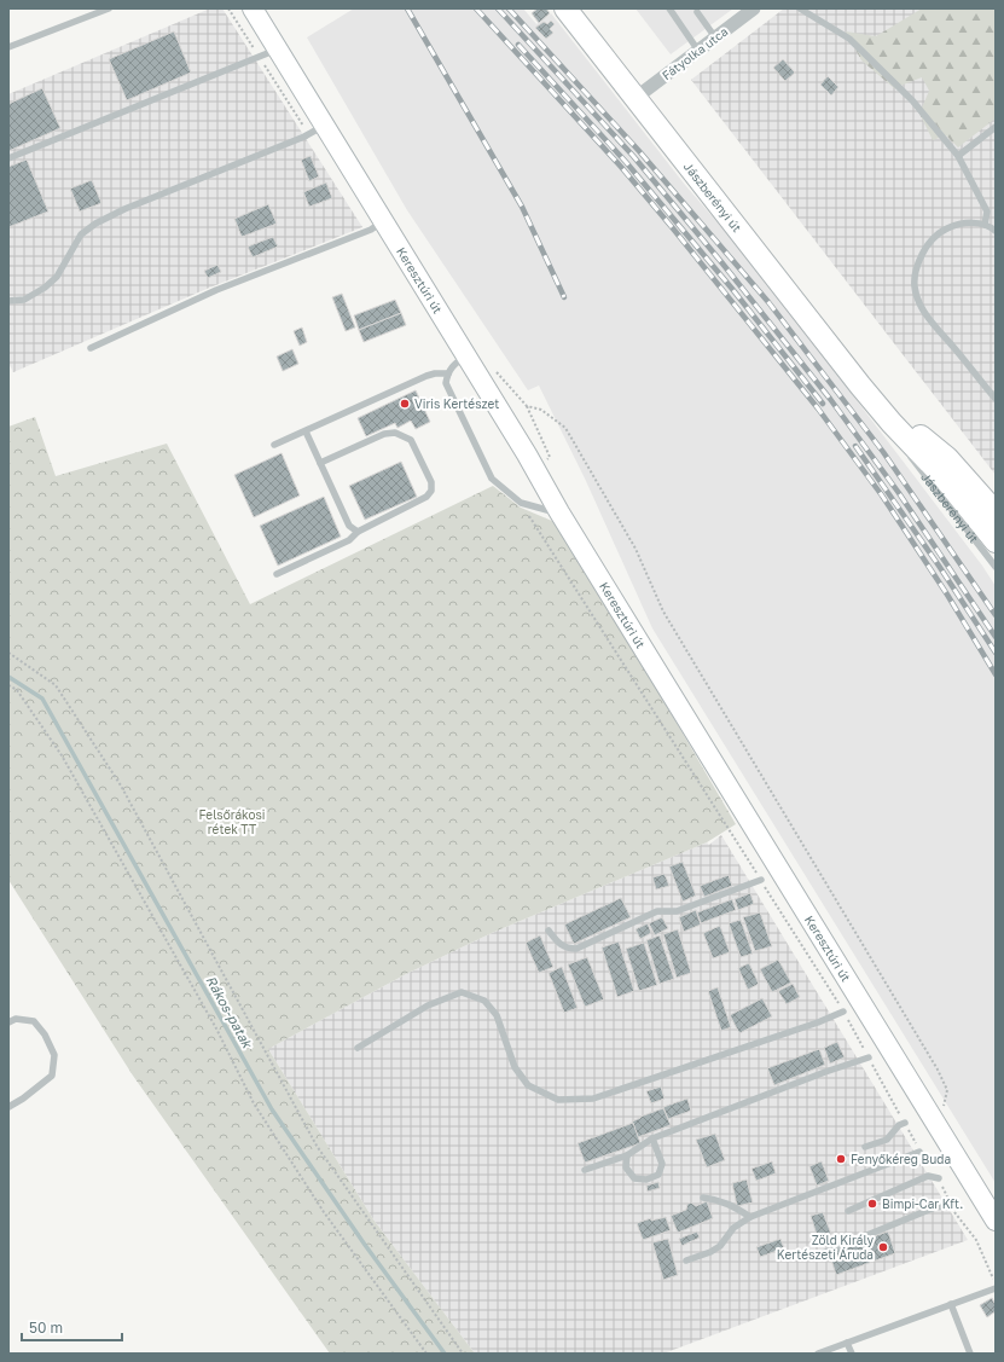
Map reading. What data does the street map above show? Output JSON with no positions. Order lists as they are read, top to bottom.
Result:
{
  "streets": {
    "main road": ["Jászberényi út", "Keresztúri út"],
    "street": ["Fátyolka utca"]
  },
  "crossings": [
    ["Fátyolka utca", "Jászberényi út"]
  ],
  "water": ["Rákos-patak"],
  "parks": ["Felsőrákosi rétek TT"],
  "places": [
    "Viris Kertészet",
    "Fenyőkéreg Buda",
    "Bimpi-Car Kft.",
    "Zöld Király Kertészeti Áruda"
  ],
  "scale_bar": "50 m"
}
